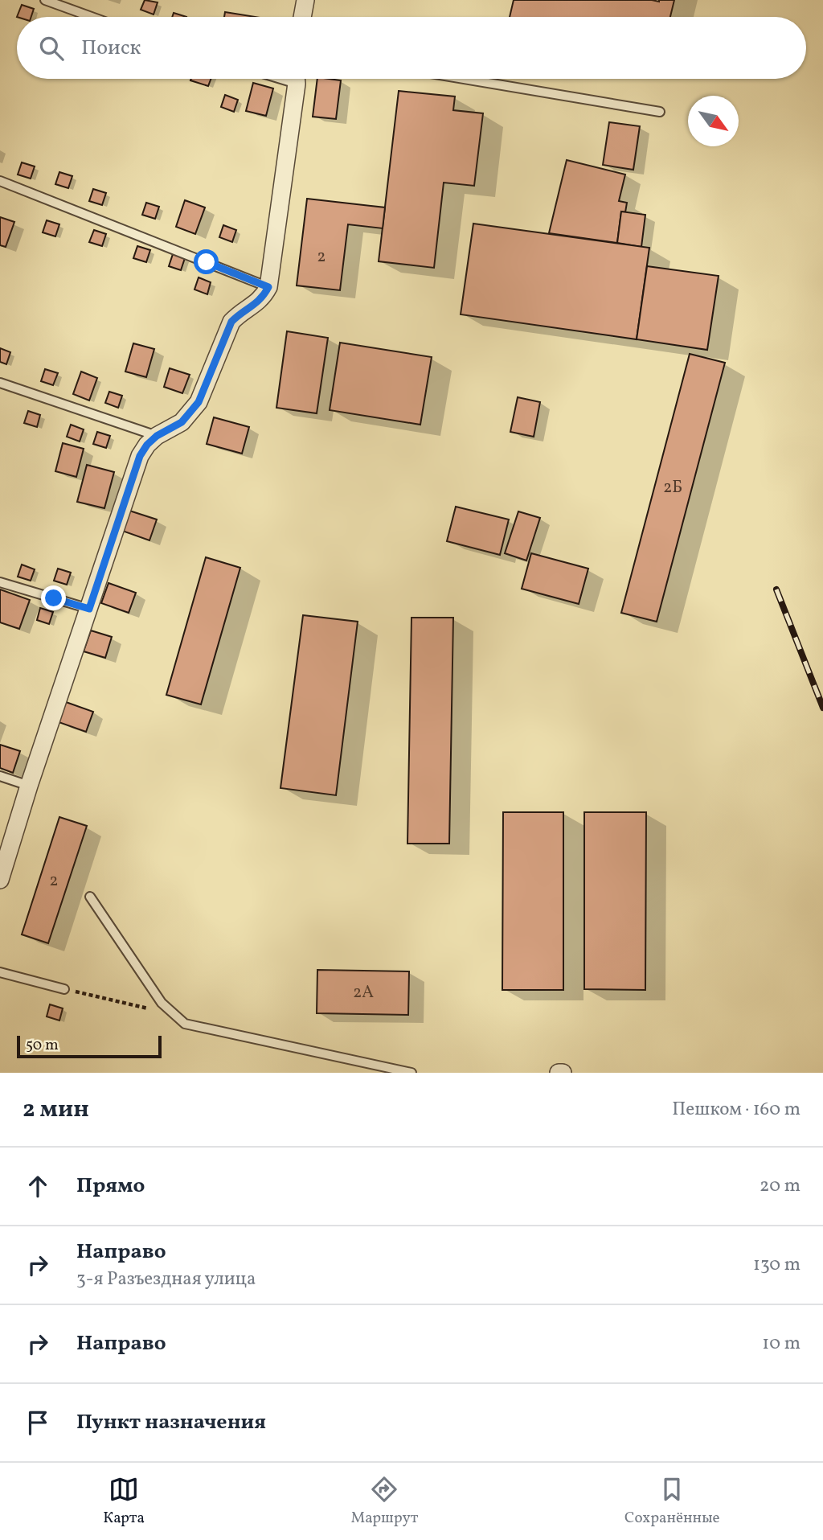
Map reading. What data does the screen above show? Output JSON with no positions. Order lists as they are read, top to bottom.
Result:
{
  "house_numbers": [
    "2",
    "2Б",
    "2",
    "2А"
  ],
  "scale_bar": "50 m",
  "north": "bottom right",
  "page": {
    "search": "Поиск",
    "scale": "50 m",
    "heading": ["2 мин", "Пешком · 160 m"],
    "list": [
      ["Прямо", "20 m"],
      ["Направо", "3-я Разъездная улица", "130 m"],
      ["Направо", "10 m"],
      "Пункт назначения"
    ],
    "nav": ["Карта", "Маршрут", "Сохранённые"]
  }
}
